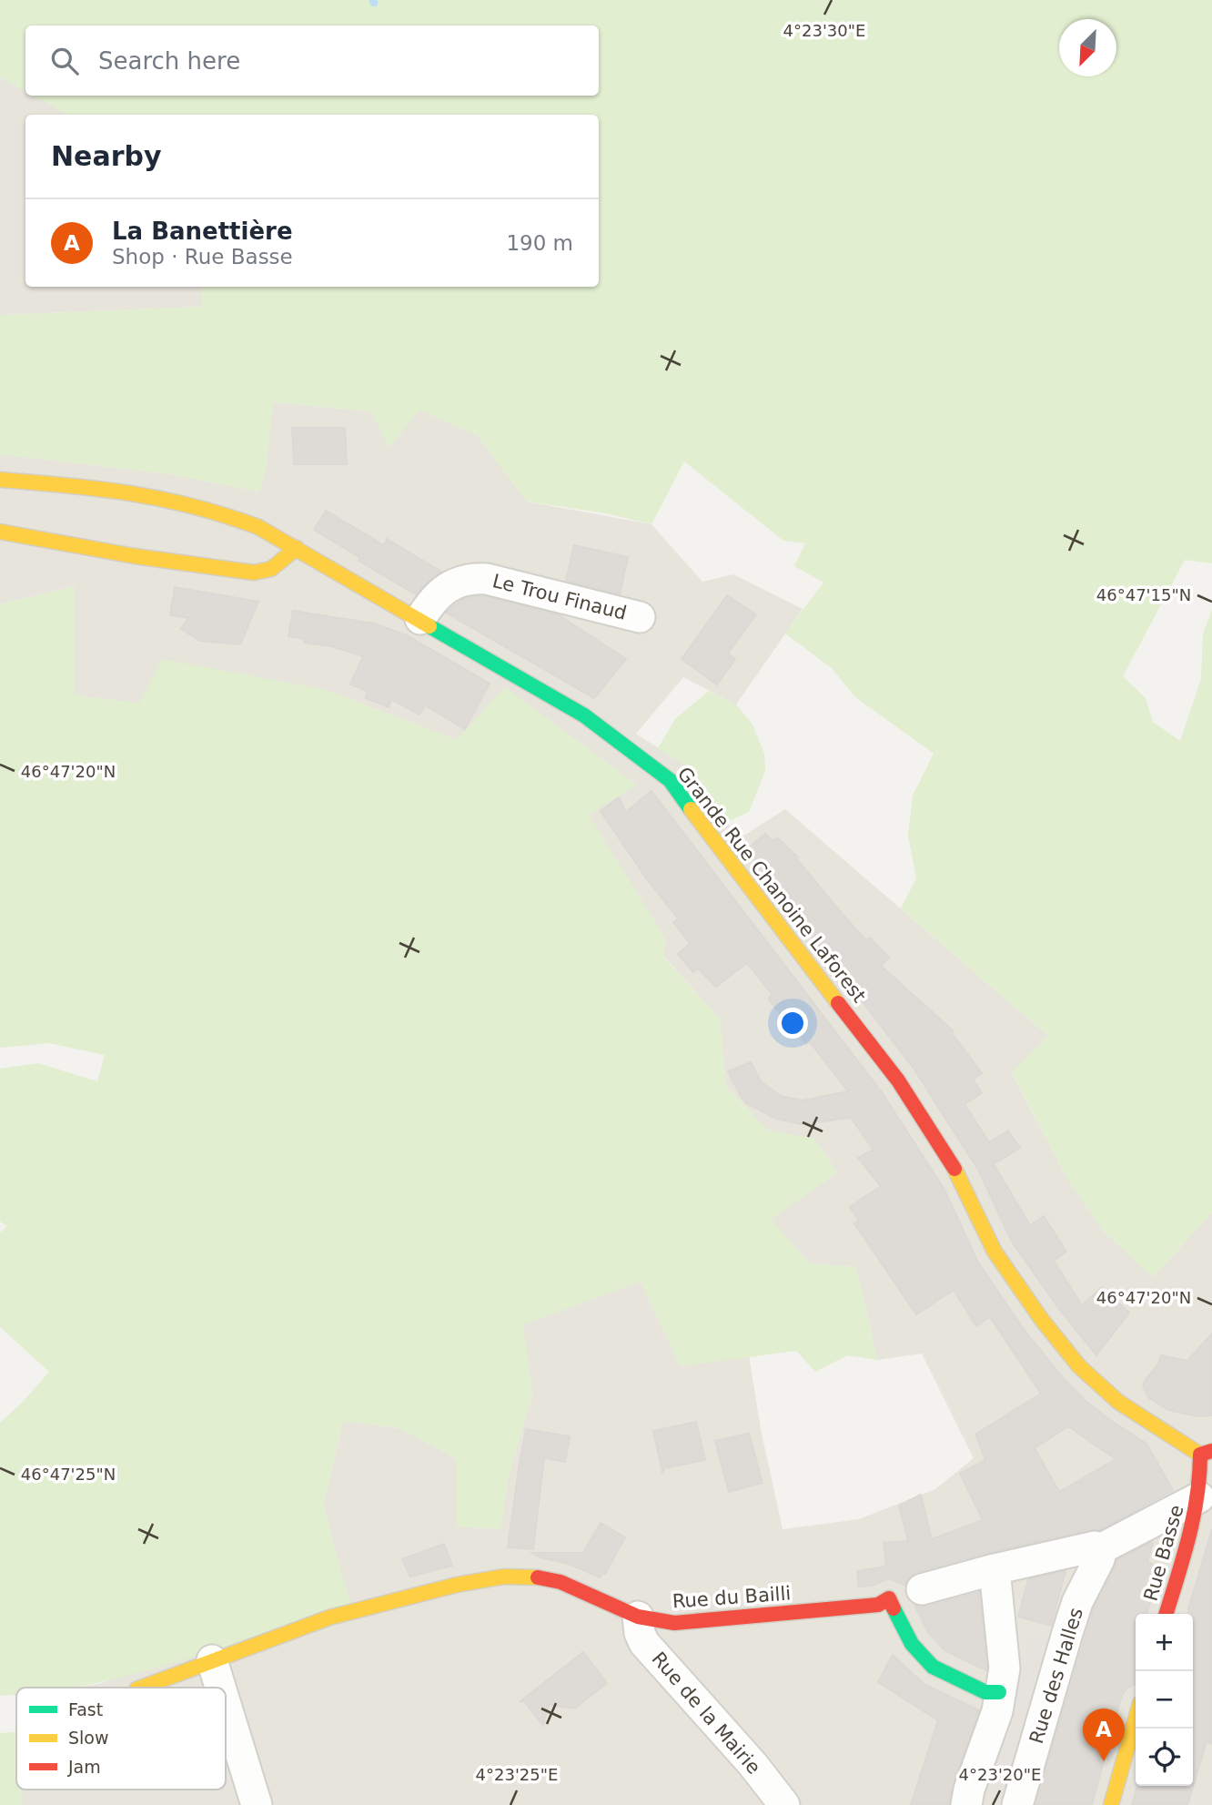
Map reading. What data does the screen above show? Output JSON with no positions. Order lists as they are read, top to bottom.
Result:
{
  "streets": {
    "main road": ["Grande Rue Chanoine Laforest", "Rue Basse", "Rue du Bailli"],
    "street": ["Le Trou Finaud", "Rue des Halles", "Rue de la Mairie"]
  },
  "crossings": [
    ["Le Trou Finaud", "Grande Rue Chanoine Laforest"],
    ["Grande Rue Chanoine Laforest", "Rue Basse"],
    ["Rue du Bailli", "Rue de la Mairie"]
  ],
  "legend": ["Fast", "Slow", "Jam"],
  "north": "bottom left",
  "page": {
    "search": "Search here",
    "heading": "Nearby",
    "list": [
      {
        "mark": "A",
        "name": "La Banettière",
        "note": "Shop · Rue Basse",
        "value": "190 m"
      }
    ],
    "map_buttons": ["+", "−"],
    "pins": "A"
  },
  "coordinates": [
    "4°23'30\"E",
    "46°47'15\"N",
    "46°47'20\"N",
    "46°47'25\"N",
    "4°23'25\"E",
    "4°23'20\"E"
  ]
}
